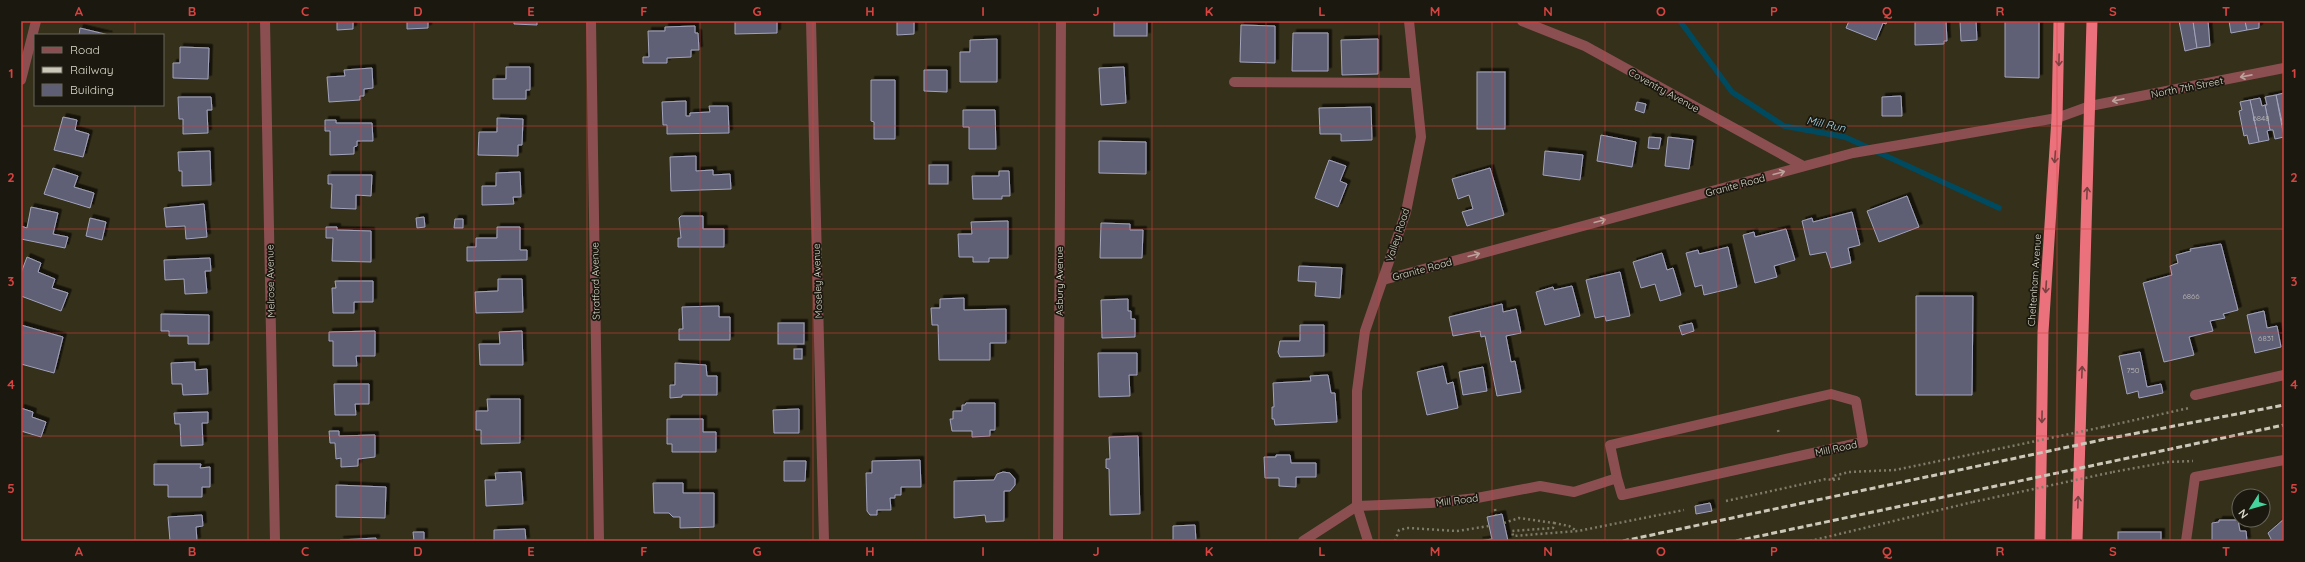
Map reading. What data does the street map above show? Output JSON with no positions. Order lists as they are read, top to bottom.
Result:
{
  "streets": {
    "highway": ["Cheltenham Avenue"],
    "street": [
      "North 7th Street",
      "Coventry Avenue",
      "Granite Road",
      "Valley Road",
      "Melrose Avenue",
      "Stratford Avenue",
      "Moseley Avenue",
      "Asbury Avenue",
      "Mill Road"
    ]
  },
  "crossings": [
    ["North 7th Street", "Granite Road"],
    ["Coventry Avenue", "Granite Road"],
    ["Granite Road", "Valley Road"],
    ["Granite Road", "Cheltenham Avenue"],
    ["Valley Road", "Mill Road"]
  ],
  "one_way": ["North 7th Street", "Granite Road"],
  "water": ["Mill Run"],
  "house_numbers": [
    "6848",
    "6866",
    "6831",
    "750"
  ],
  "legend": ["Road", "Railway", "Building"],
  "north": "bottom left",
  "grid": {
    "columns": [
      "A",
      "B",
      "C",
      "D",
      "E",
      "F",
      "G",
      "H",
      "I",
      "J",
      "K",
      "L",
      "M",
      "N",
      "O",
      "P",
      "Q",
      "R",
      "S",
      "T"
    ],
    "rows": [
      "1",
      "2",
      "3",
      "4",
      "5"
    ]
  }
}
